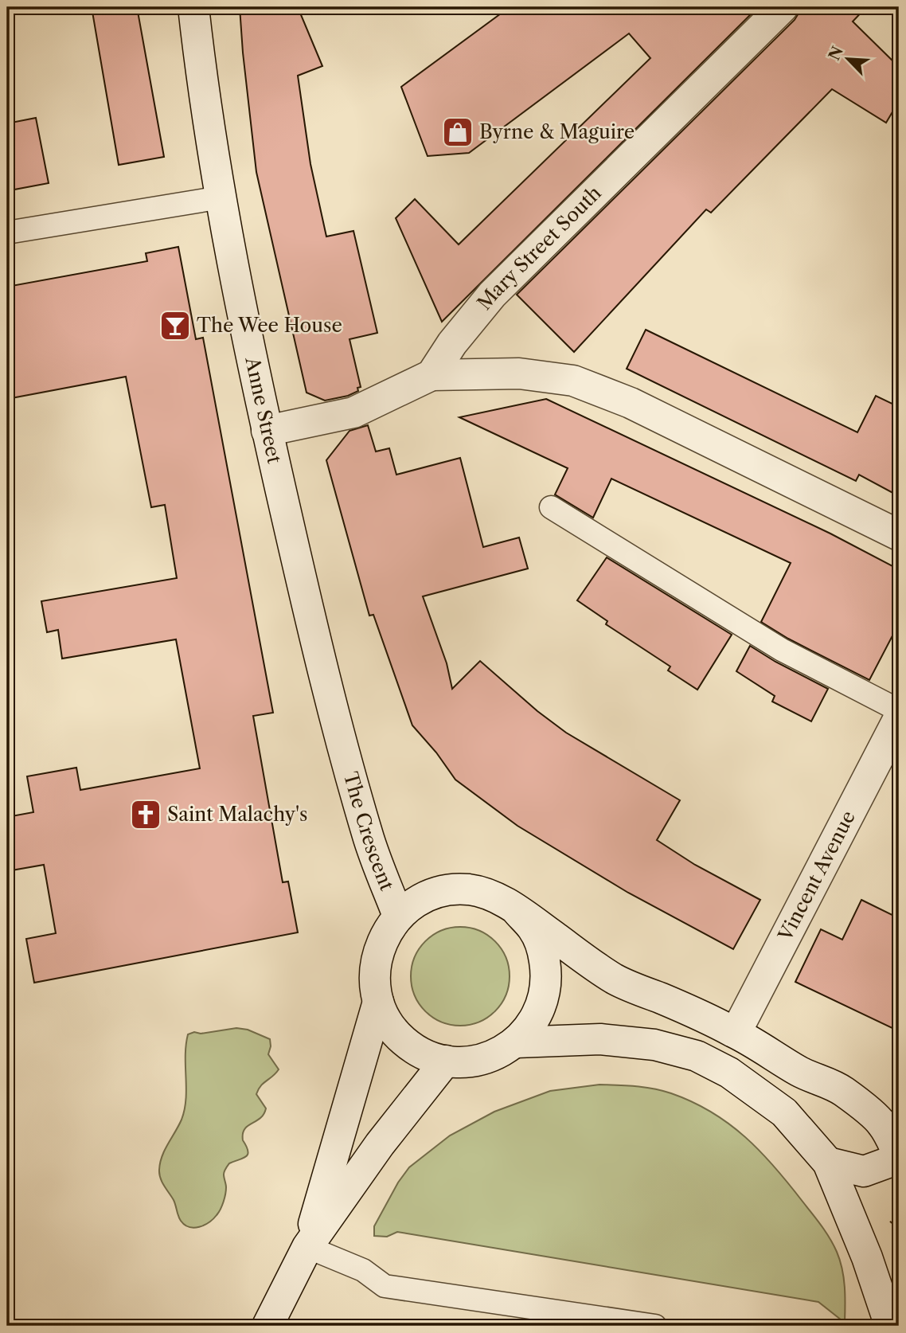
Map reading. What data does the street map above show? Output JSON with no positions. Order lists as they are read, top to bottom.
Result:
{
  "streets": {
    "main road": [
      "Mary Street South",
      "Anne Street",
      "The Crescent",
      "Vincent Avenue"
    ]
  },
  "crossings": [
    ["Anne Street", "The Crescent"]
  ],
  "places": {
    "shop": ["Byrne & Maguire"],
    "bar": ["The Wee House"],
    "church": ["Saint Malachy's"]
  },
  "north": "top left"
}
